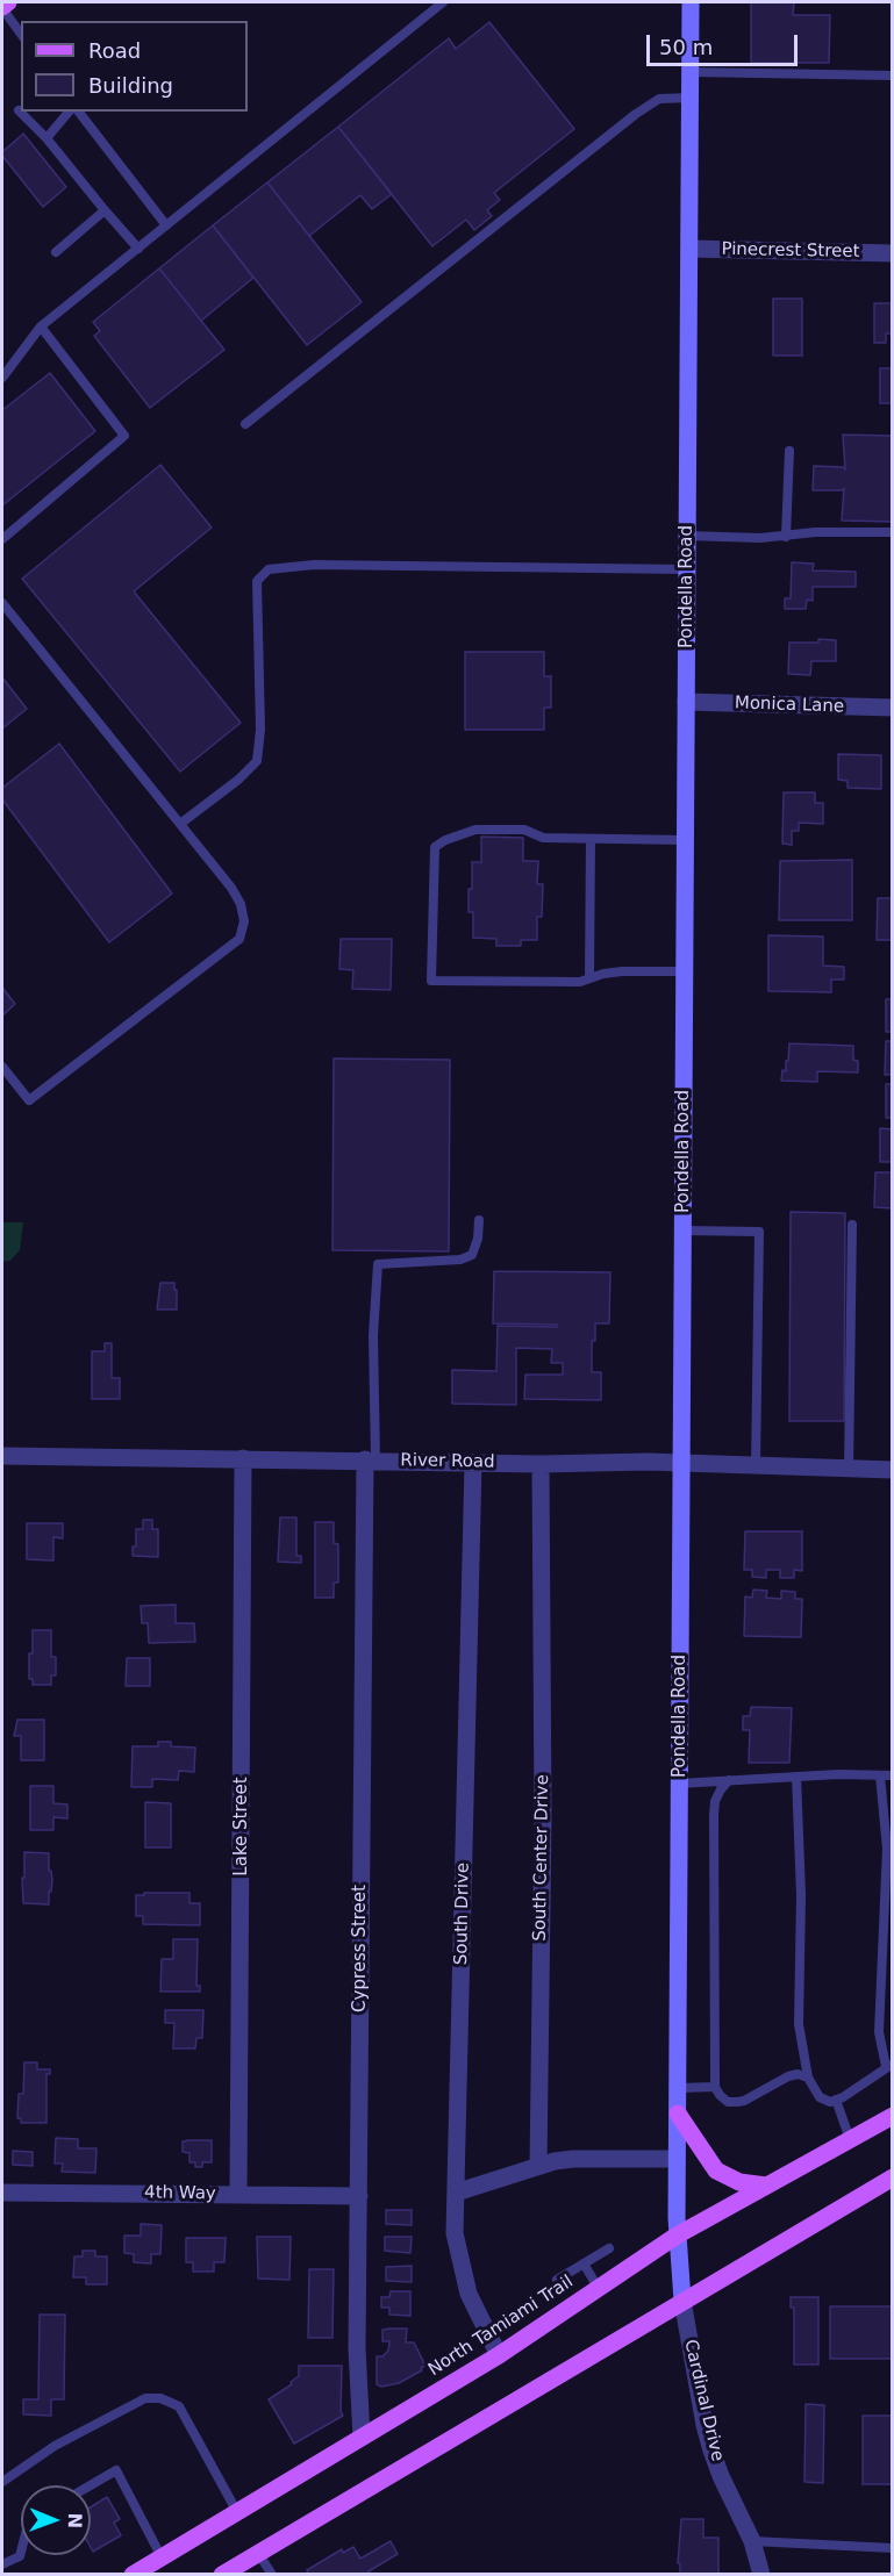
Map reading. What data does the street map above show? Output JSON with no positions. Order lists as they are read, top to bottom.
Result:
{
  "streets": {
    "main road": ["Pondella Road", "North Tamiami Trail"],
    "street": [
      "Pinecrest Street",
      "Monica Lane",
      "River Road",
      "Lake Street",
      "South Center Drive",
      "South Drive",
      "Cypress Street",
      "4th Way",
      "Cardinal Drive"
    ]
  },
  "crossings": [
    ["Pinecrest Street", "Pondella Road"],
    ["Pondella Road", "Monica Lane"],
    ["Pondella Road", "River Road"],
    ["Pondella Road", "North Tamiami Trail"],
    ["Pondella Road", "Cardinal Drive"],
    ["River Road", "Lake Street"],
    ["River Road", "South Center Drive"],
    ["River Road", "South Drive"],
    ["River Road", "Cypress Street"],
    ["Lake Street", "4th Way"],
    ["South Drive", "North Tamiami Trail"],
    ["Cypress Street", "4th Way"],
    ["Cypress Street", "North Tamiami Trail"]
  ],
  "legend": ["Road", "Building"],
  "scale_bar": "50 m",
  "north": "right"
}
